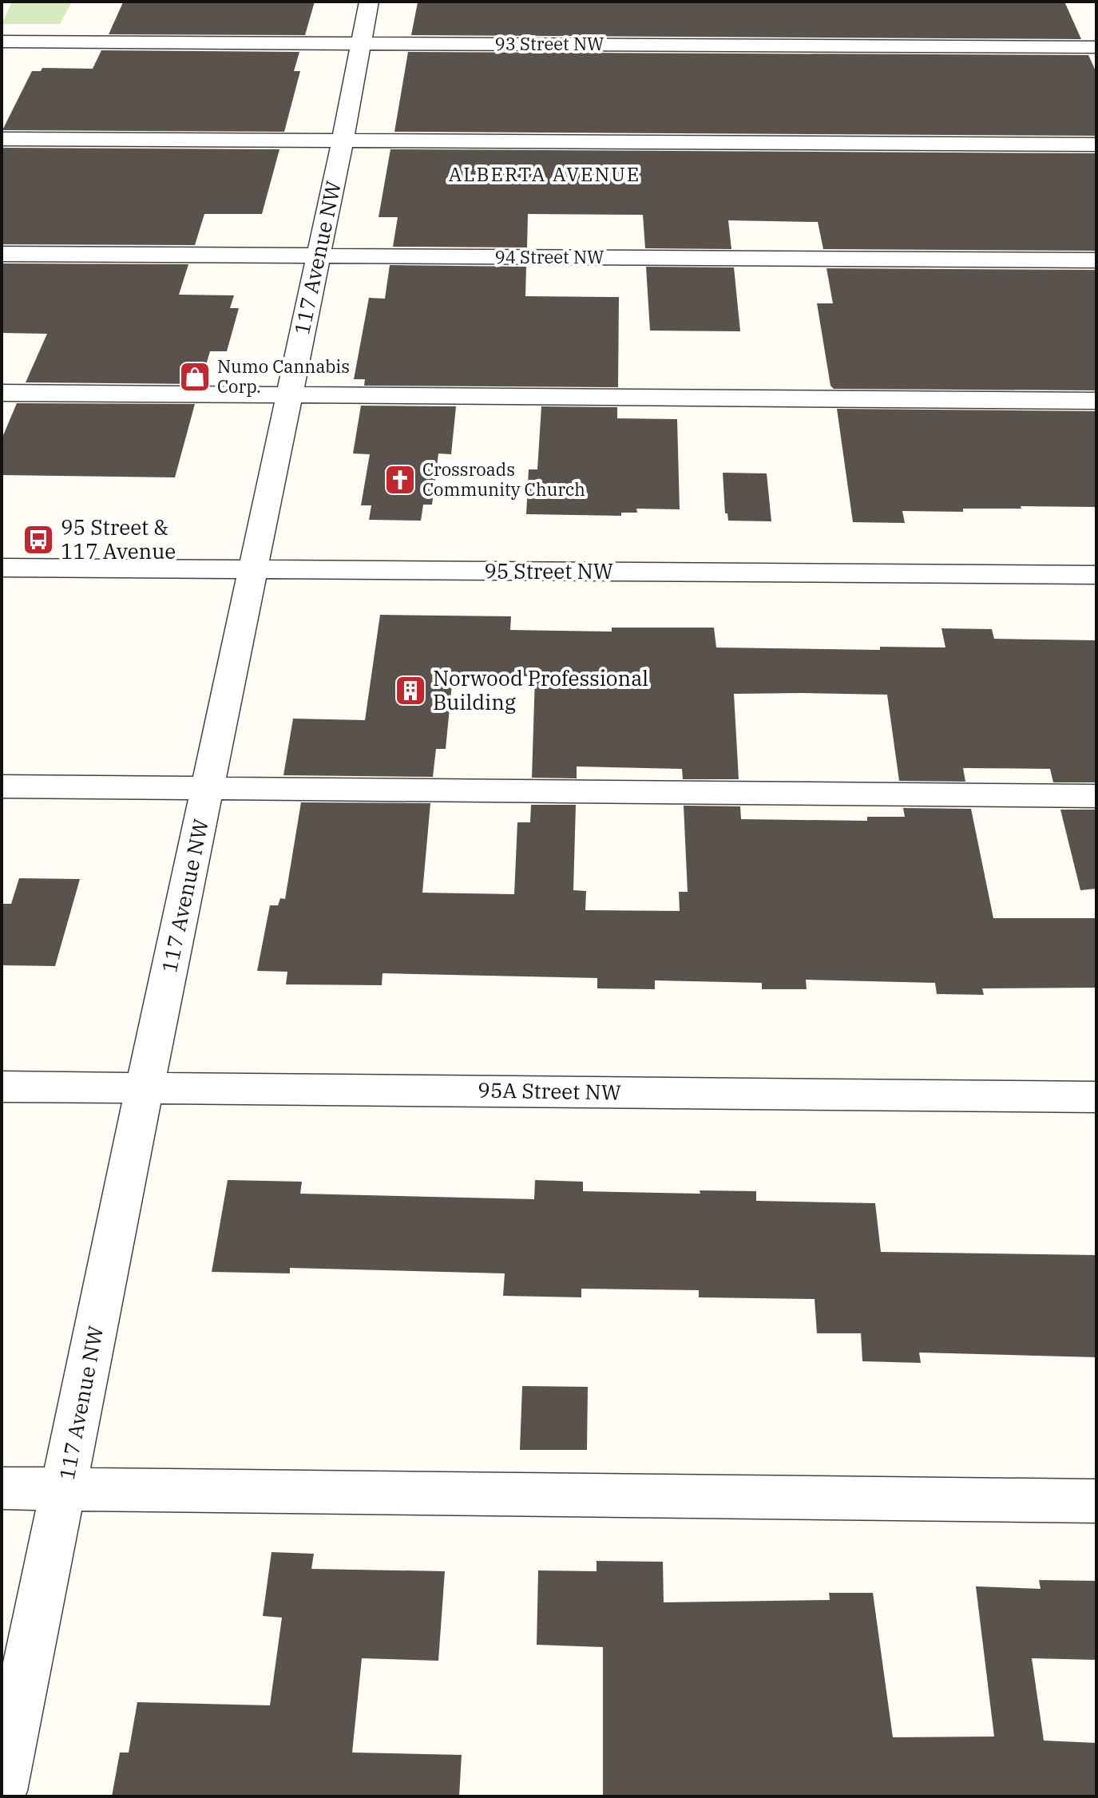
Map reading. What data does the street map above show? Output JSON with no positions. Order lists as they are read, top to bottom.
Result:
{
  "streets": {
    "street": [
      "93 Street NW",
      "94 Street NW",
      "117 Avenue NW",
      "95 Street NW",
      "95A Street NW"
    ]
  },
  "crossings": [
    ["93 Street NW", "117 Avenue NW"],
    ["94 Street NW", "117 Avenue NW"],
    ["117 Avenue NW", "95 Street NW"],
    ["117 Avenue NW", "95A Street NW"]
  ],
  "districts": ["ALBERTA AVENUE"],
  "places": {
    "shop": ["Numo Cannabis Corp."],
    "church": ["Crossroads Community Church"],
    "bus stop": ["95 Street & 117 Avenue"],
    "building": ["Norwood Professional Building"]
  }
}
